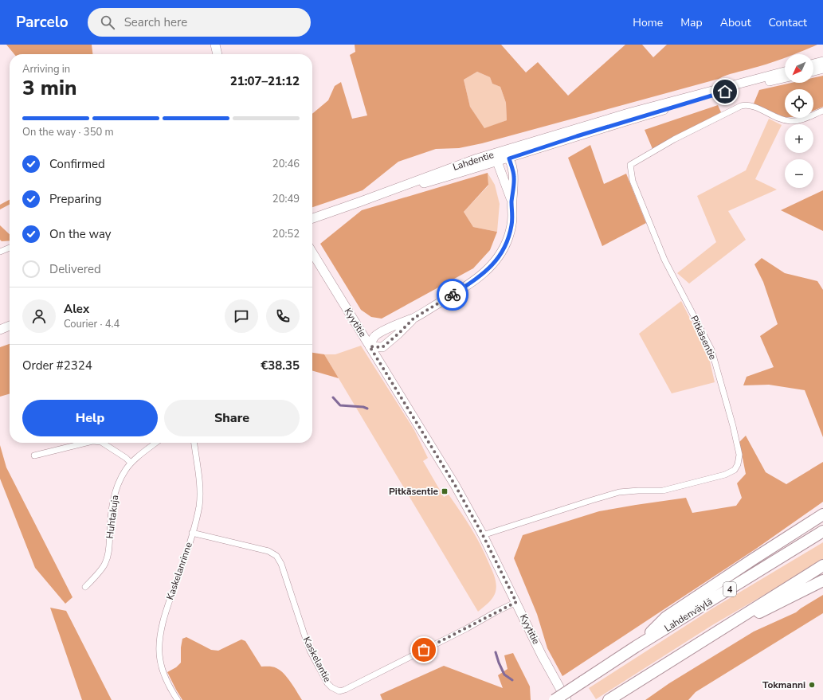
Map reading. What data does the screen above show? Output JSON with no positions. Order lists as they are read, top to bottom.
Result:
{
  "streets": {
    "highway": ["4", "Lahdenväylä"],
    "main road": ["Lahdentie", "Kyytitie"],
    "street": [
      "Pitkäsentie",
      "Huhtakuja",
      "Kaskelanrinne",
      "Kaskelantie"
    ]
  },
  "crossings": [
    ["Kyytitie", "Pitkäsentie"],
    ["Kyytitie", "Kaskelantie"],
    ["Kaskelanrinne", "Kaskelantie"]
  ],
  "places": {
    "transit": ["Pitkäsentie"],
    "other": ["Tokmanni"]
  },
  "north": "bottom left",
  "page": {
    "header": "Parcelo",
    "search": "Search here",
    "nav": [
      "Home",
      "Map",
      "About",
      "Contact"
    ],
    "map_buttons": ["+", "−"],
    "heading": ["3 min", "Arriving in", "21:07–21:12"],
    "panel": [
      "Alex",
      "Courier · 4.4",
      "Order #2324",
      "€38.35"
    ],
    "bar": "On the way · 350 m",
    "list": [
      ["Confirmed", "20:46"],
      ["Preparing", "20:49"],
      ["On the way", "20:52"],
      "Delivered"
    ],
    "buttons": ["Help", "Share"]
  }
}
